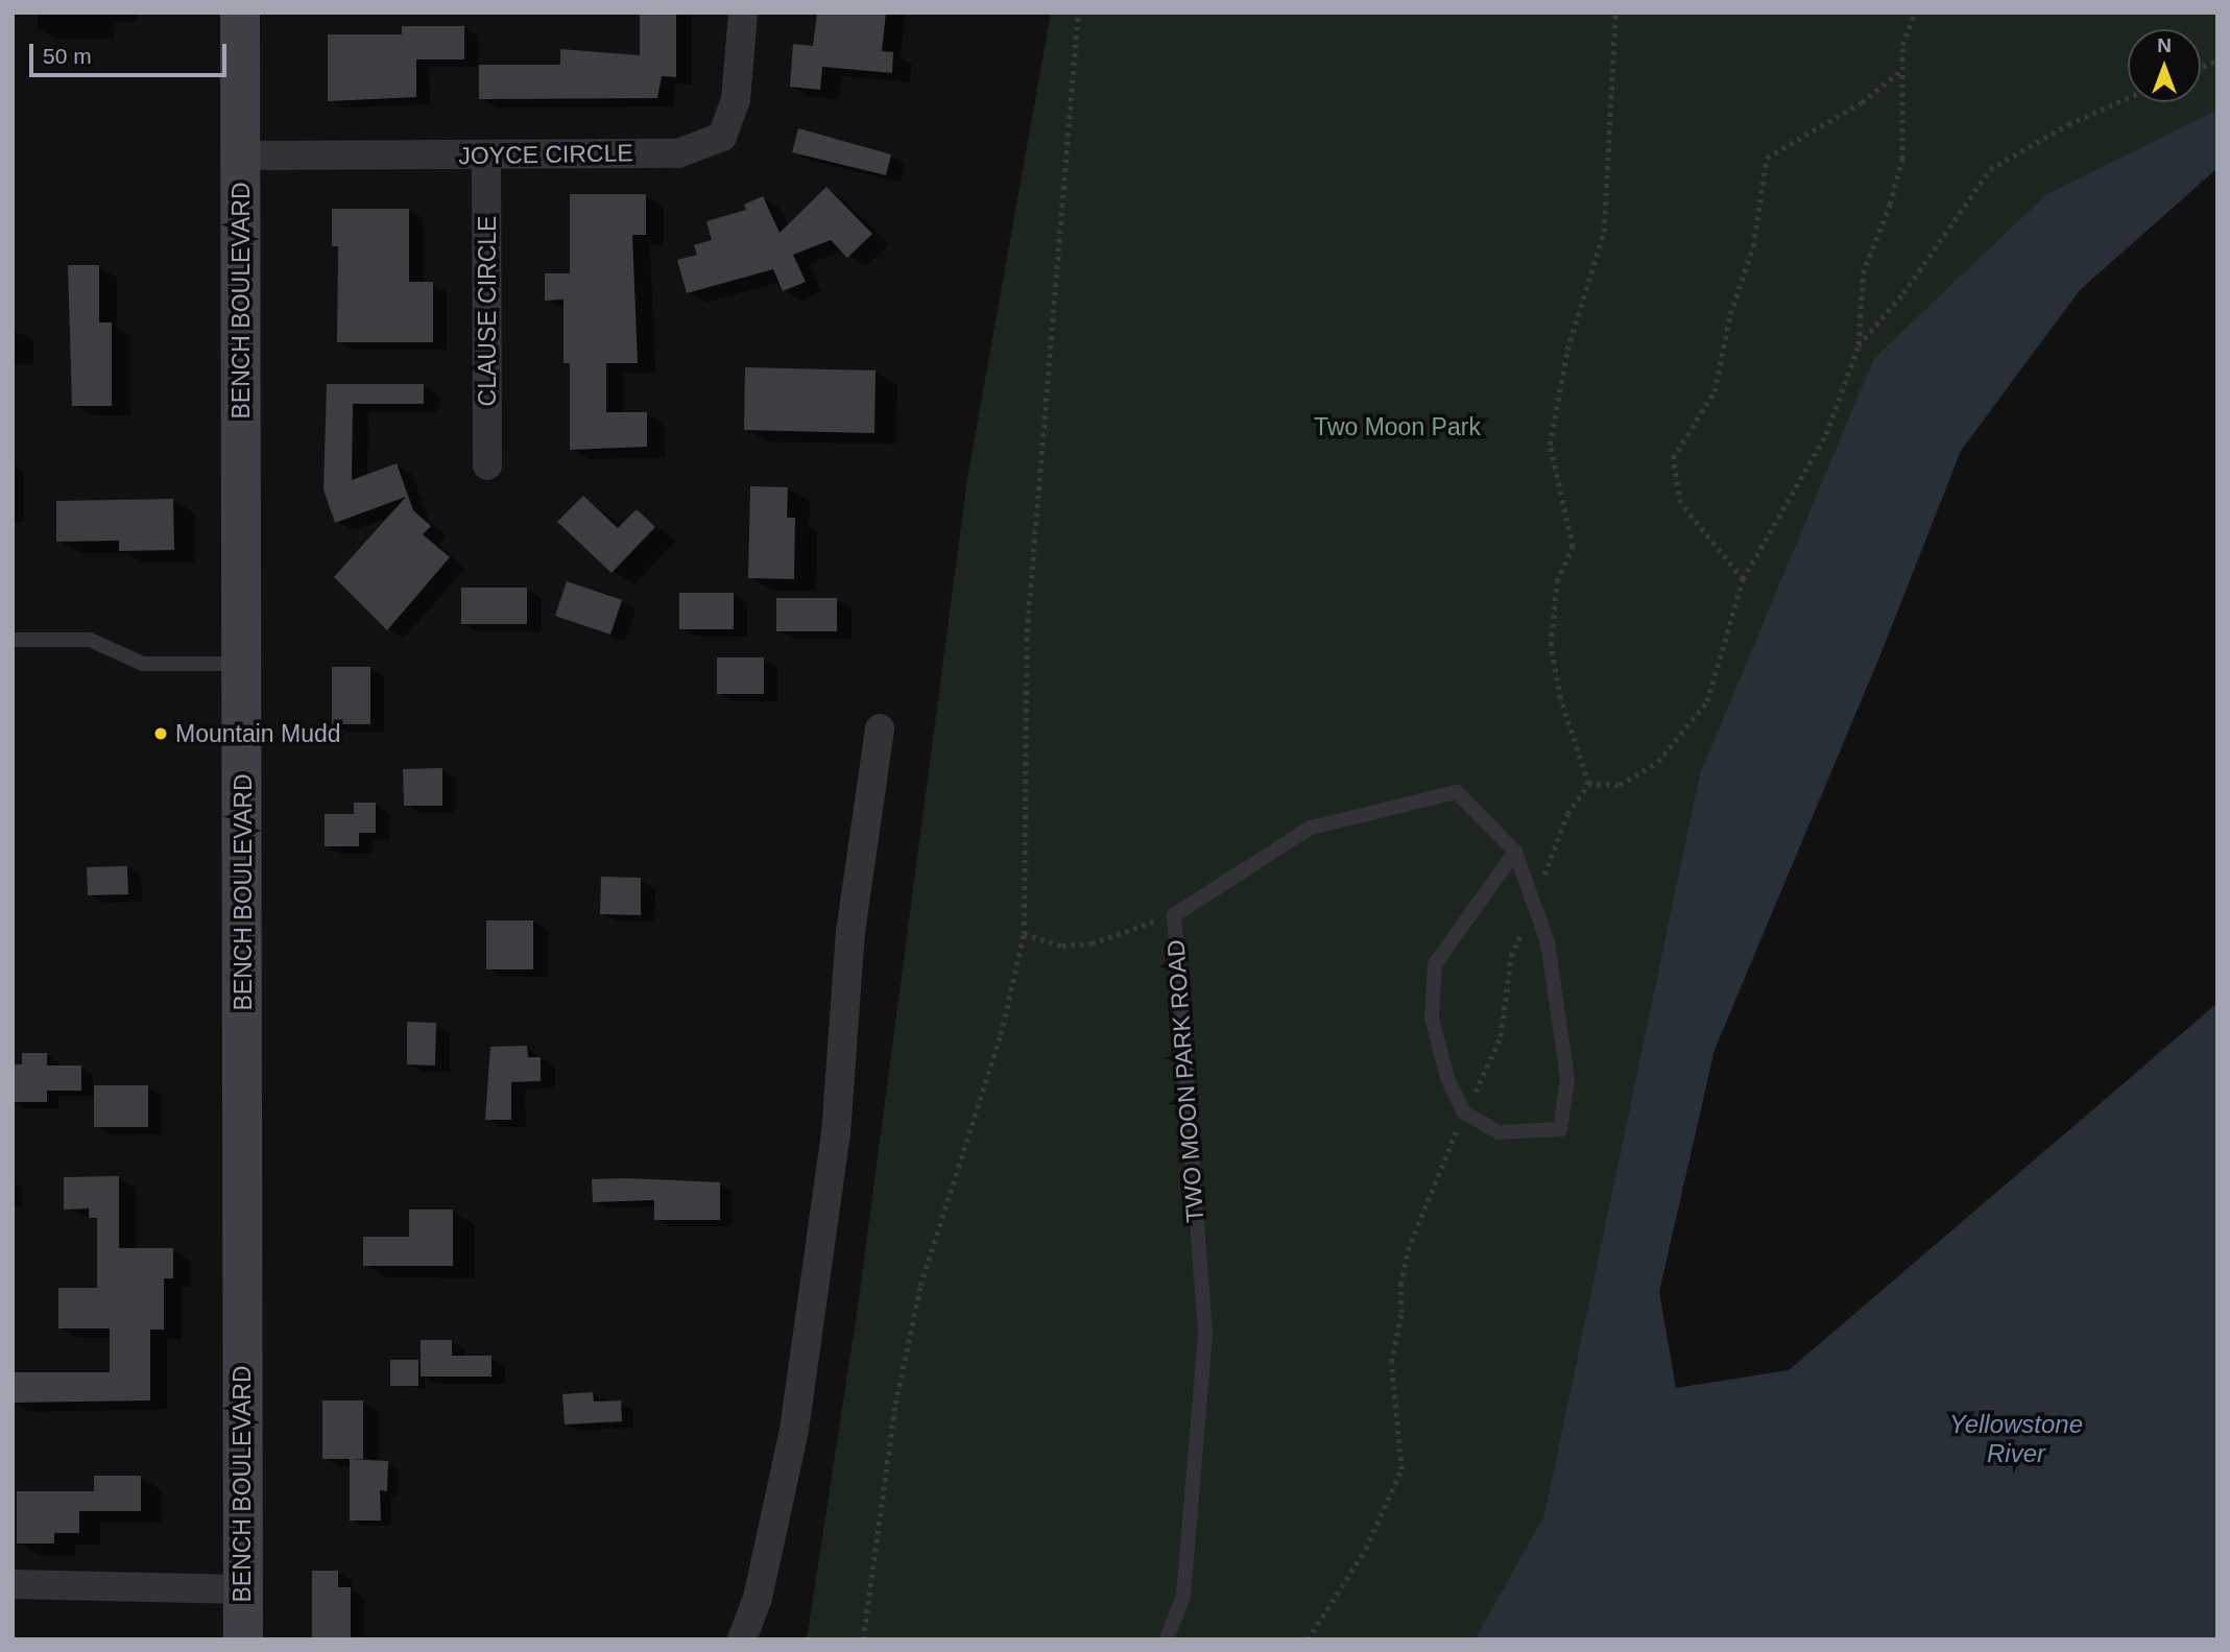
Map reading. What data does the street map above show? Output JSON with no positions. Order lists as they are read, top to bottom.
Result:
{
  "streets": {
    "main road": ["BENCH BOULEVARD"],
    "street": ["JOYCE CIRCLE", "CLAUSE CIRCLE"],
    "lane": ["TWO MOON PARK ROAD"]
  },
  "crossings": [
    ["JOYCE CIRCLE", "BENCH BOULEVARD"],
    ["JOYCE CIRCLE", "CLAUSE CIRCLE"]
  ],
  "water": ["Yellowstone River"],
  "parks": ["Two Moon Park"],
  "places": ["Mountain Mudd"],
  "scale_bar": "50 m",
  "north": "top"
}
